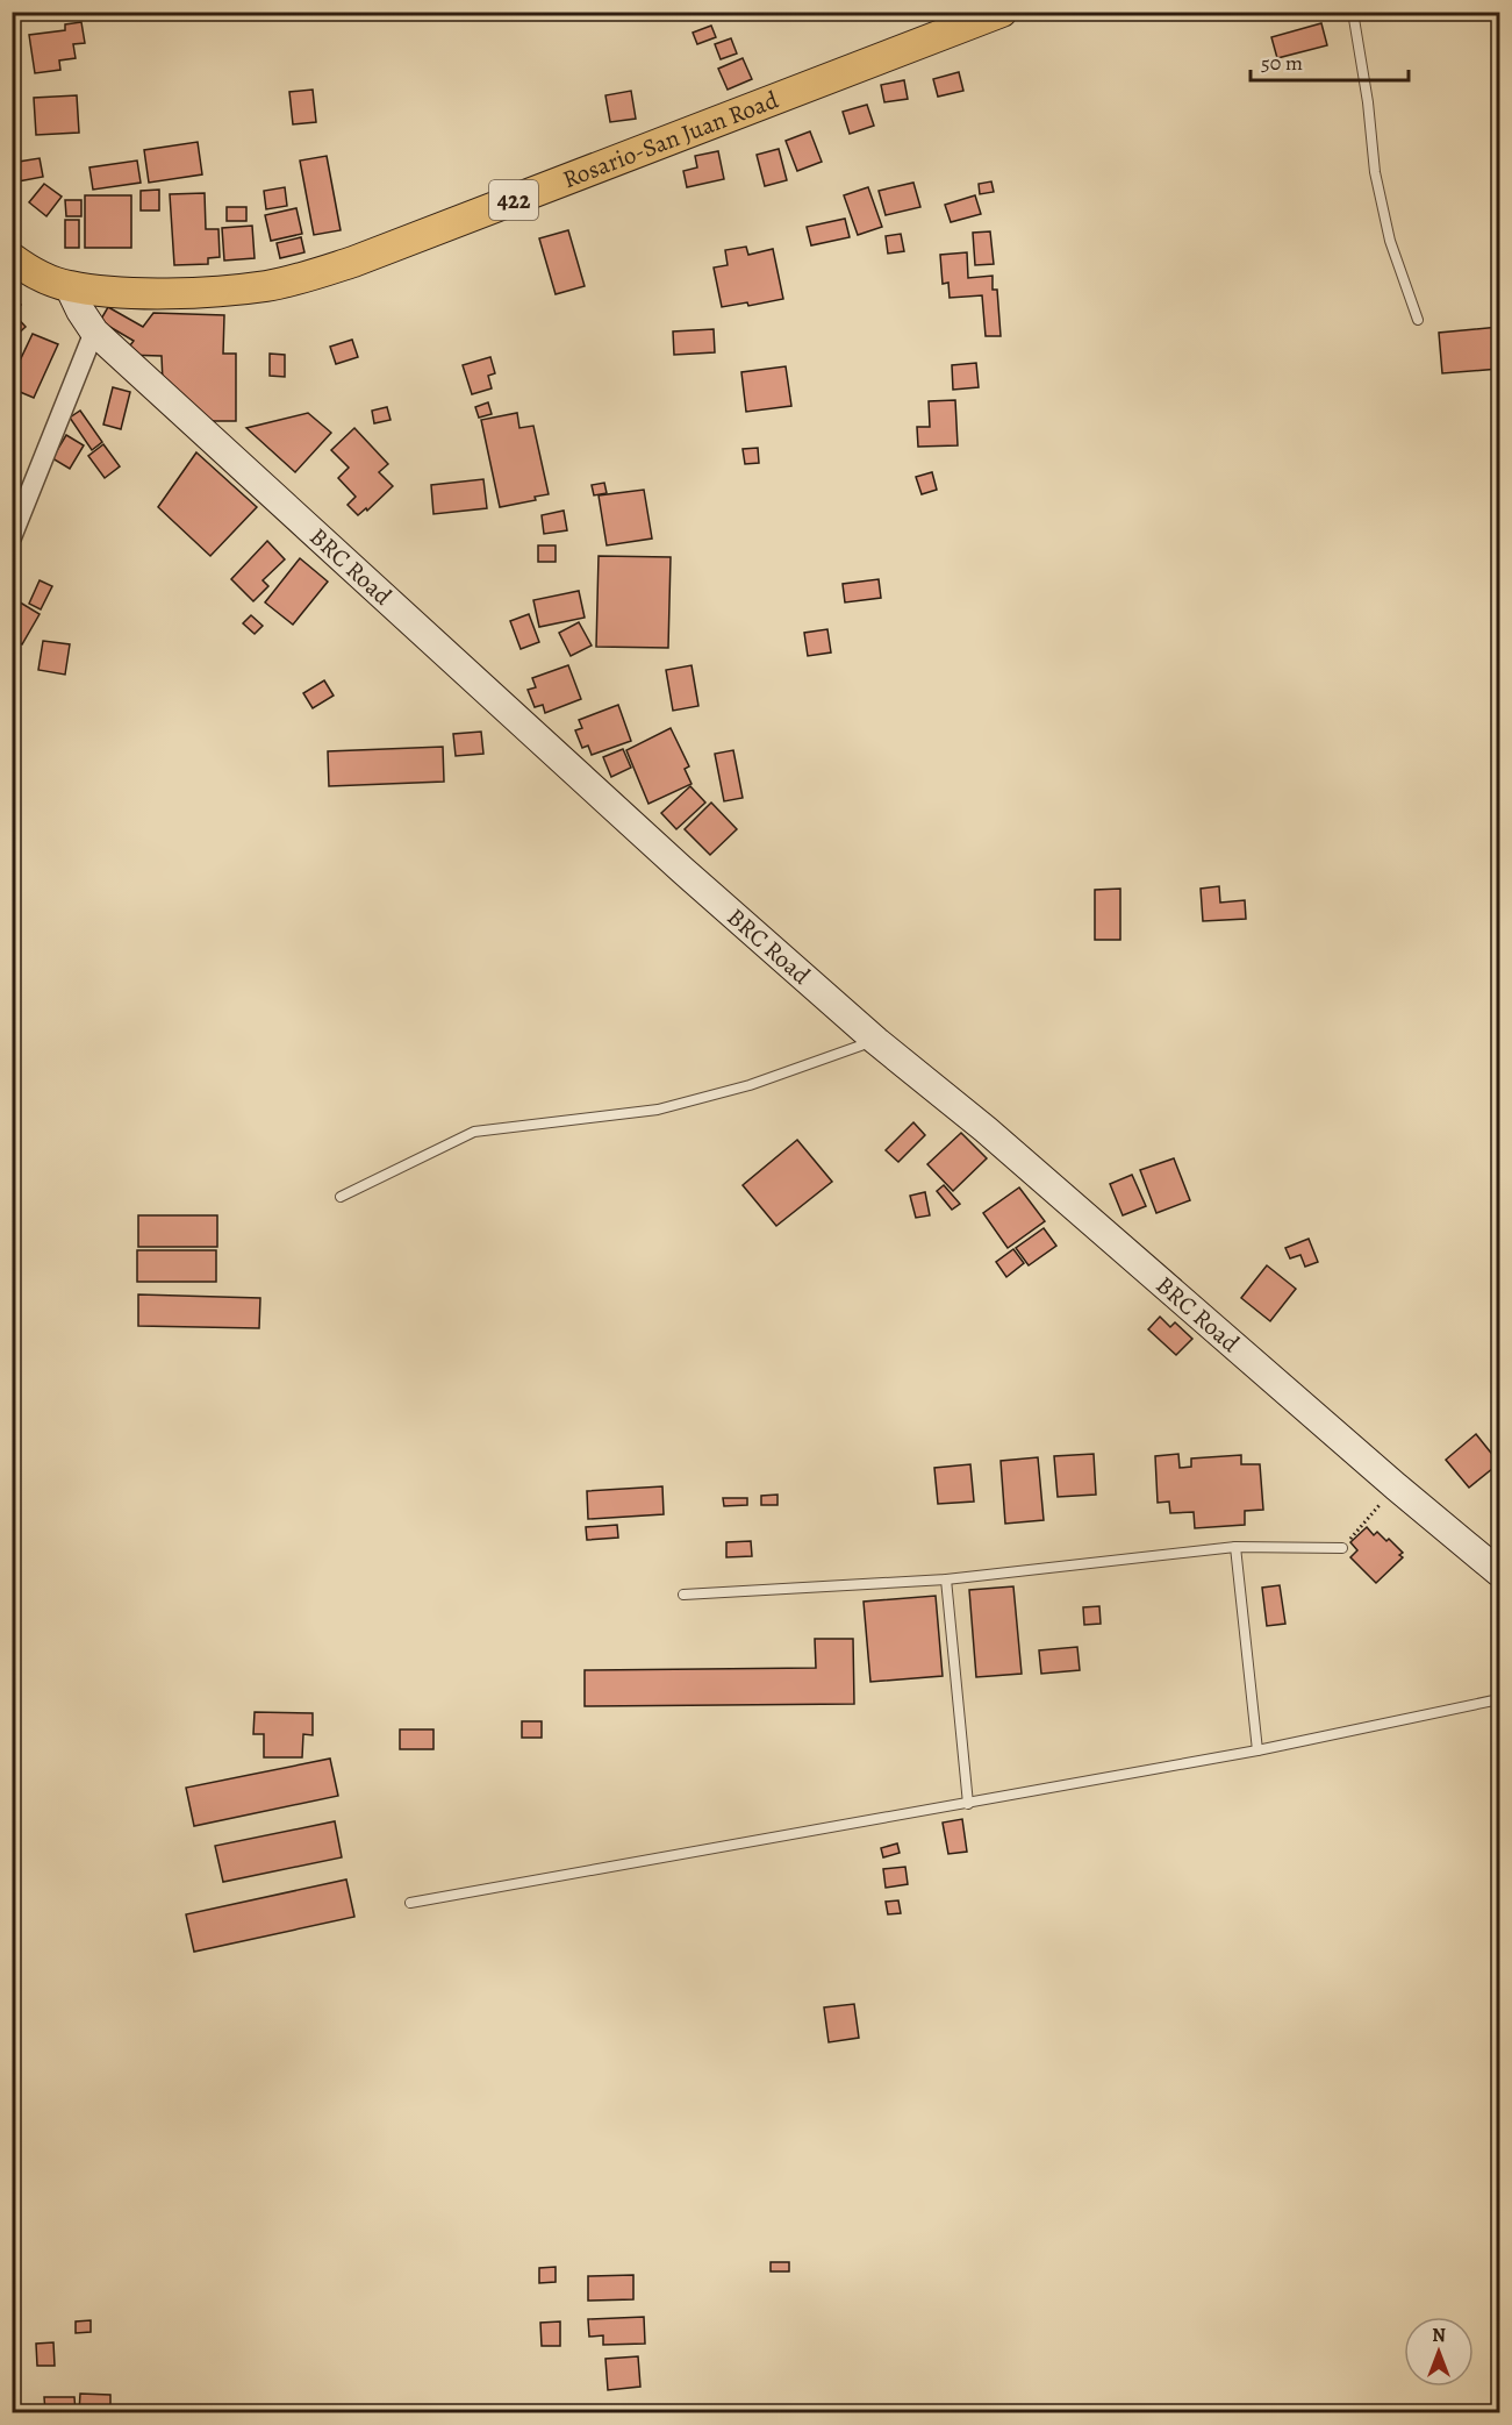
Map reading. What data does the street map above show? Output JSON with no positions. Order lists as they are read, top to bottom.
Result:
{
  "streets": {
    "main road": ["Rosario-San Juan Road", "422", "BRC Road"]
  },
  "crossings": [
    ["Rosario-San Juan Road", "BRC Road"]
  ],
  "scale_bar": "50 m",
  "north": "top"
}
